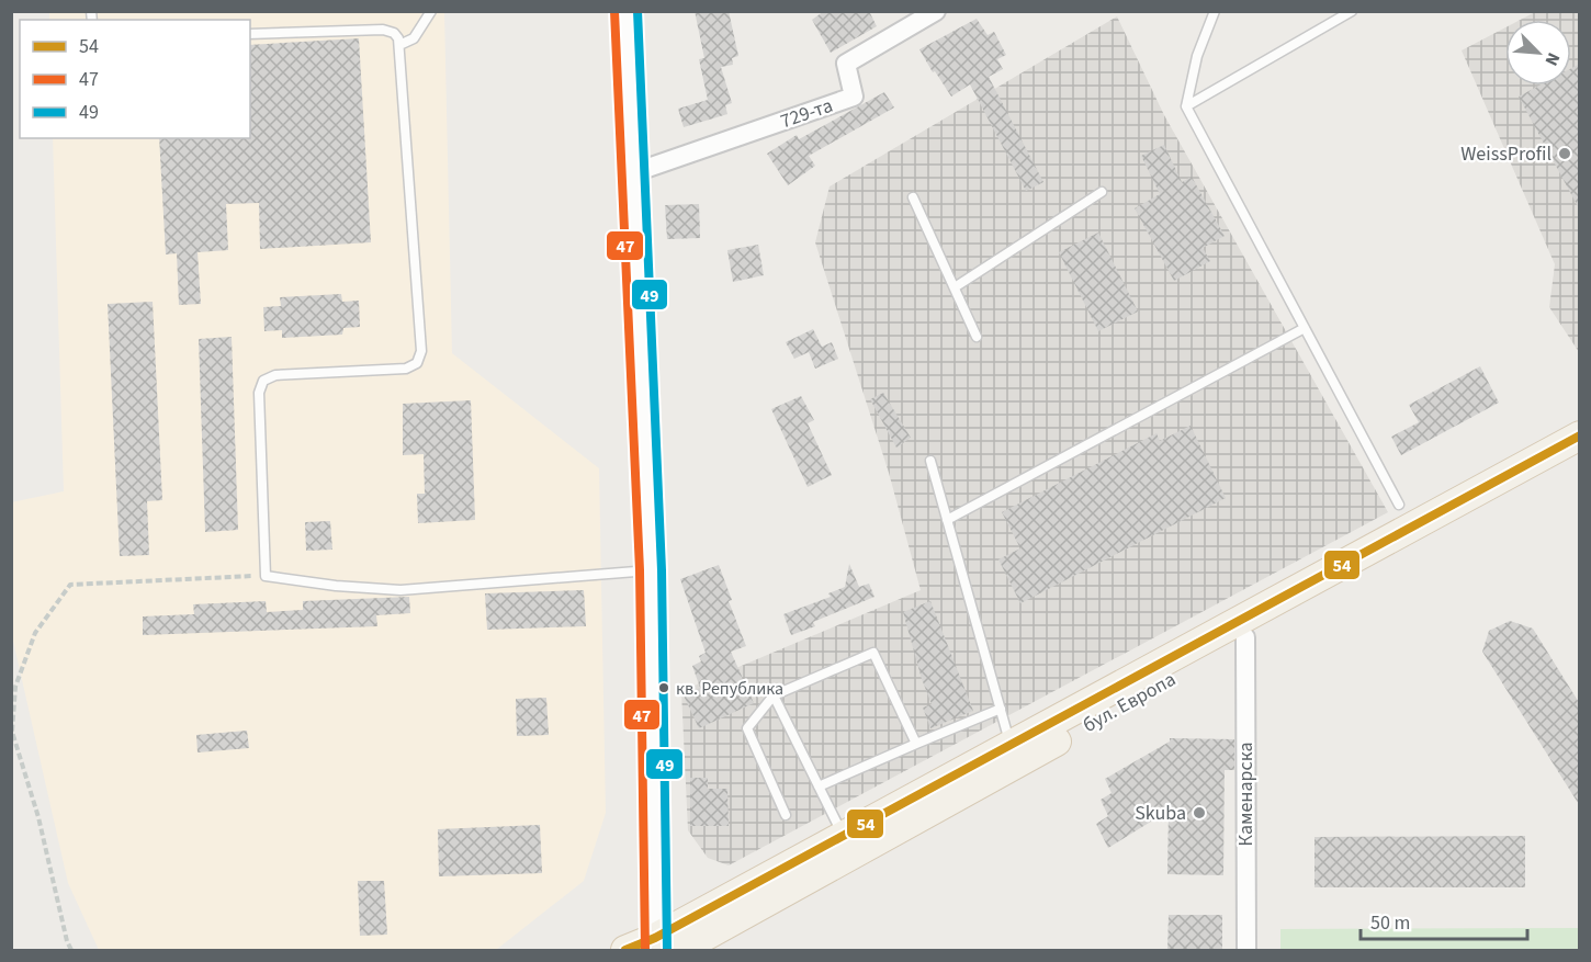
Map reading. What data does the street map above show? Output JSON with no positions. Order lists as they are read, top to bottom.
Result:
{
  "streets": {
    "main road": ["бул. Европа"],
    "street": ["729-та", "Каменарска"]
  },
  "crossings": [
    ["бул. Европа", "Каменарска"]
  ],
  "places": ["WeissProfil", "кв. Република", "Skuba"],
  "lines": ["transit line 47", "transit line 49", "transit line 54"],
  "legend": ["54", "47", "49"],
  "scale_bar": "50 m",
  "north": "bottom right"
}
